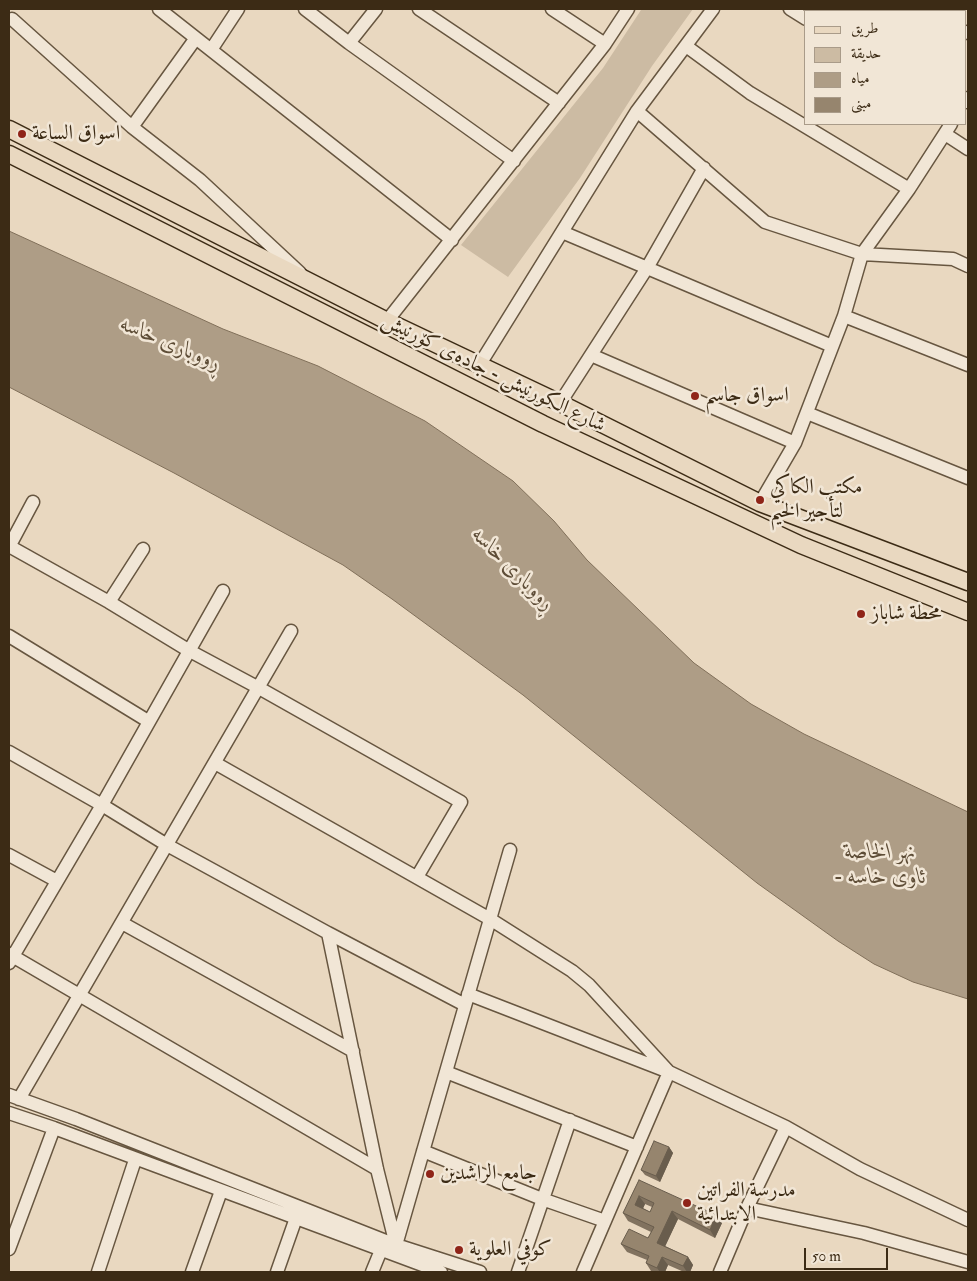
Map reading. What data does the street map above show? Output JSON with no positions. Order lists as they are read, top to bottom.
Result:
{
  "streets": {
    "main road": ["شارع الكورنيش - جادەی کۆرنیش"]
  },
  "water": ["ڕووباری خاسە", "نهر الخاصة - ئاوی خاسە"],
  "places": [
    "اسواق الساعة",
    "اسواق جاسم",
    "مكتب الكاكي لتأجير الخيم",
    "محطة شاباز",
    "جامع الراشدين",
    "مدرسة الفراتين الابتدائية",
    "كوفي العلوية"
  ],
  "legend": [
    "طريق",
    "حديقة",
    "مياه",
    "مبنى"
  ],
  "scale_bar": "50 m"
}
